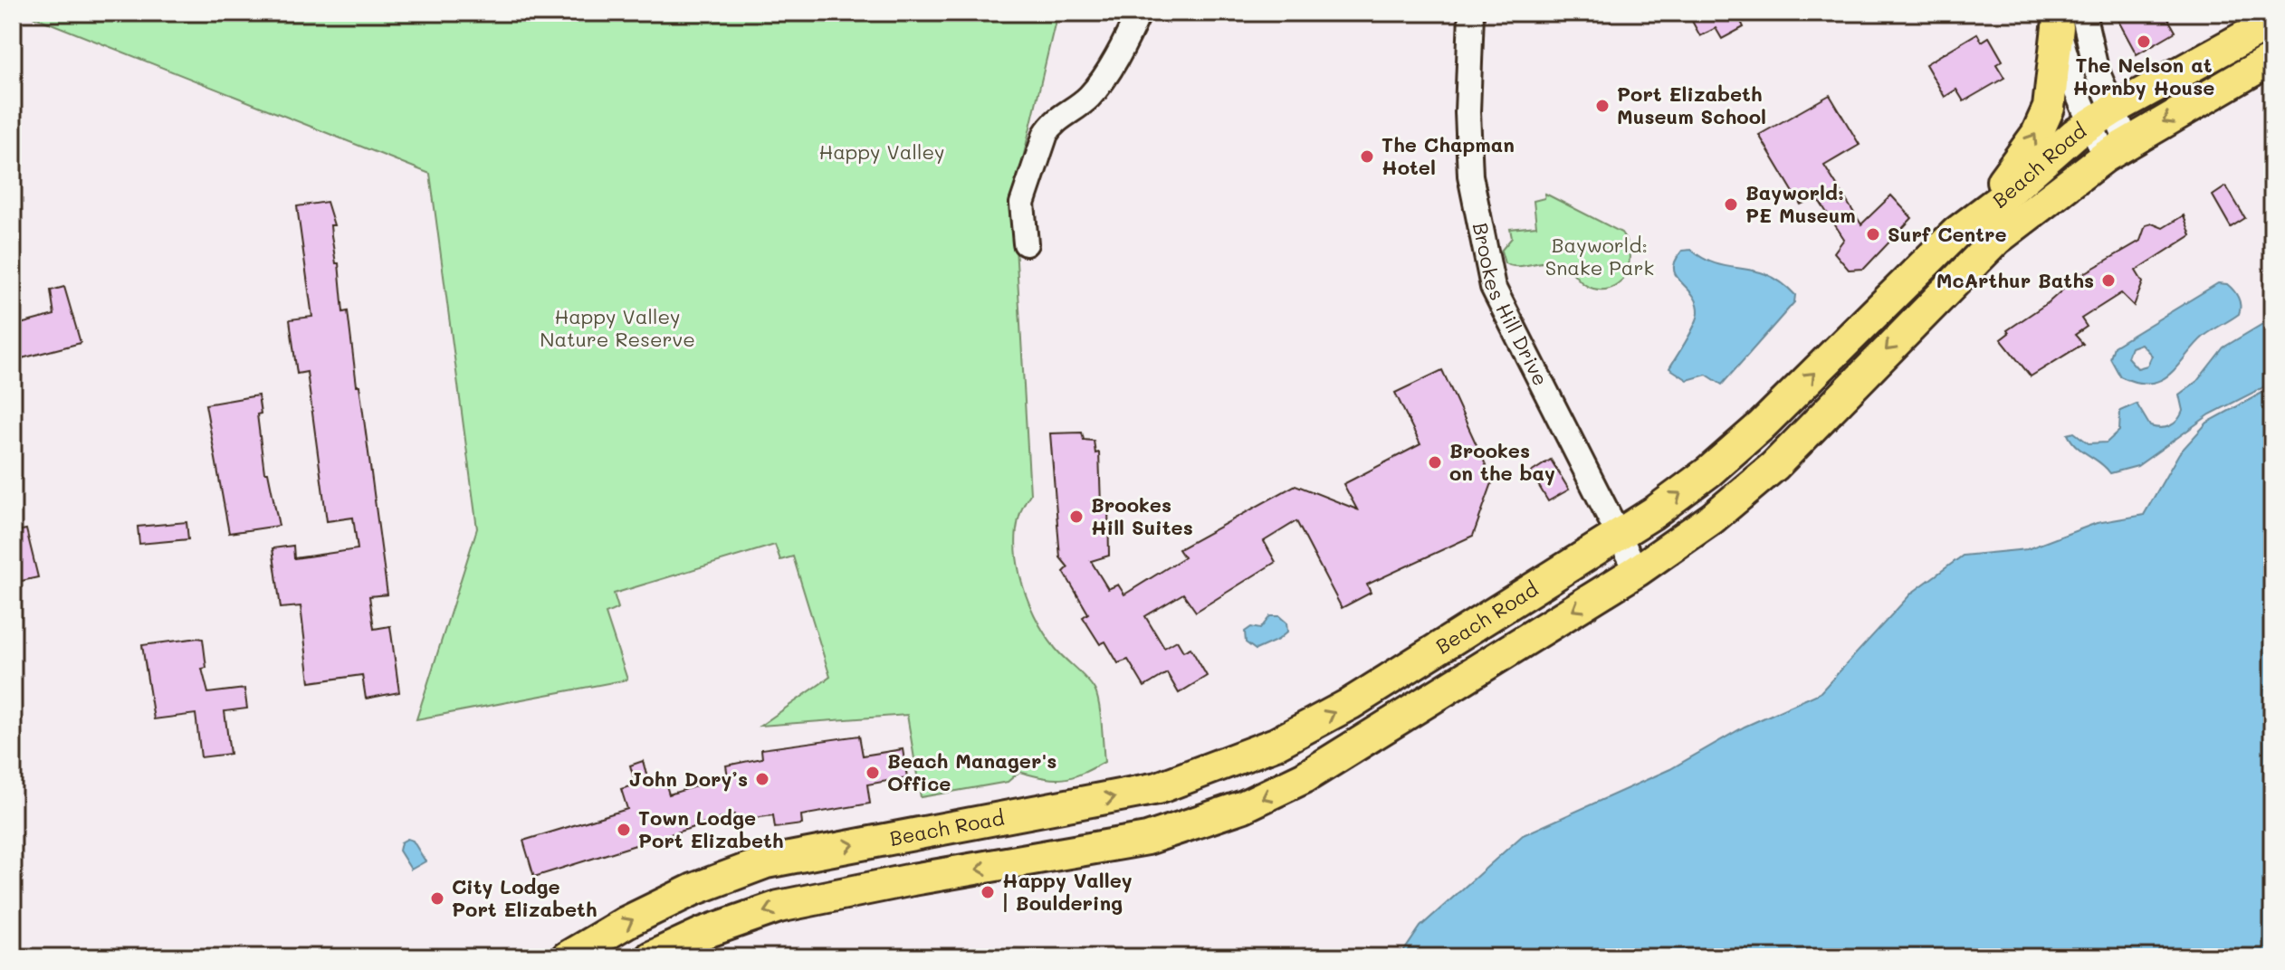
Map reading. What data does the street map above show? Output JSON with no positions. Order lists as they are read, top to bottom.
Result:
{
  "streets": {
    "main road": ["Beach Road"],
    "street": ["Brookes Hill Drive"]
  },
  "crossings": [
    ["Beach Road", "Brookes Hill Drive"]
  ],
  "parks": ["Happy Valley", "Bayworld: Snake Park", "Happy Valley Nature Reserve"],
  "places": [
    "The Nelson at Hornby House",
    "Port Elizabeth Museum School",
    "The Chapman Hotel",
    "Bayworld: PE Museum",
    "Surf Centre",
    "McArthur Baths",
    "Brookes on the bay",
    "Brookes Hill Suites",
    "Beach Manager's Office",
    "John Dory’s",
    "Town Lodge Port Elizabeth",
    "Happy Valley | Bouldering",
    "City Lodge Port Elizabeth"
  ]
}
